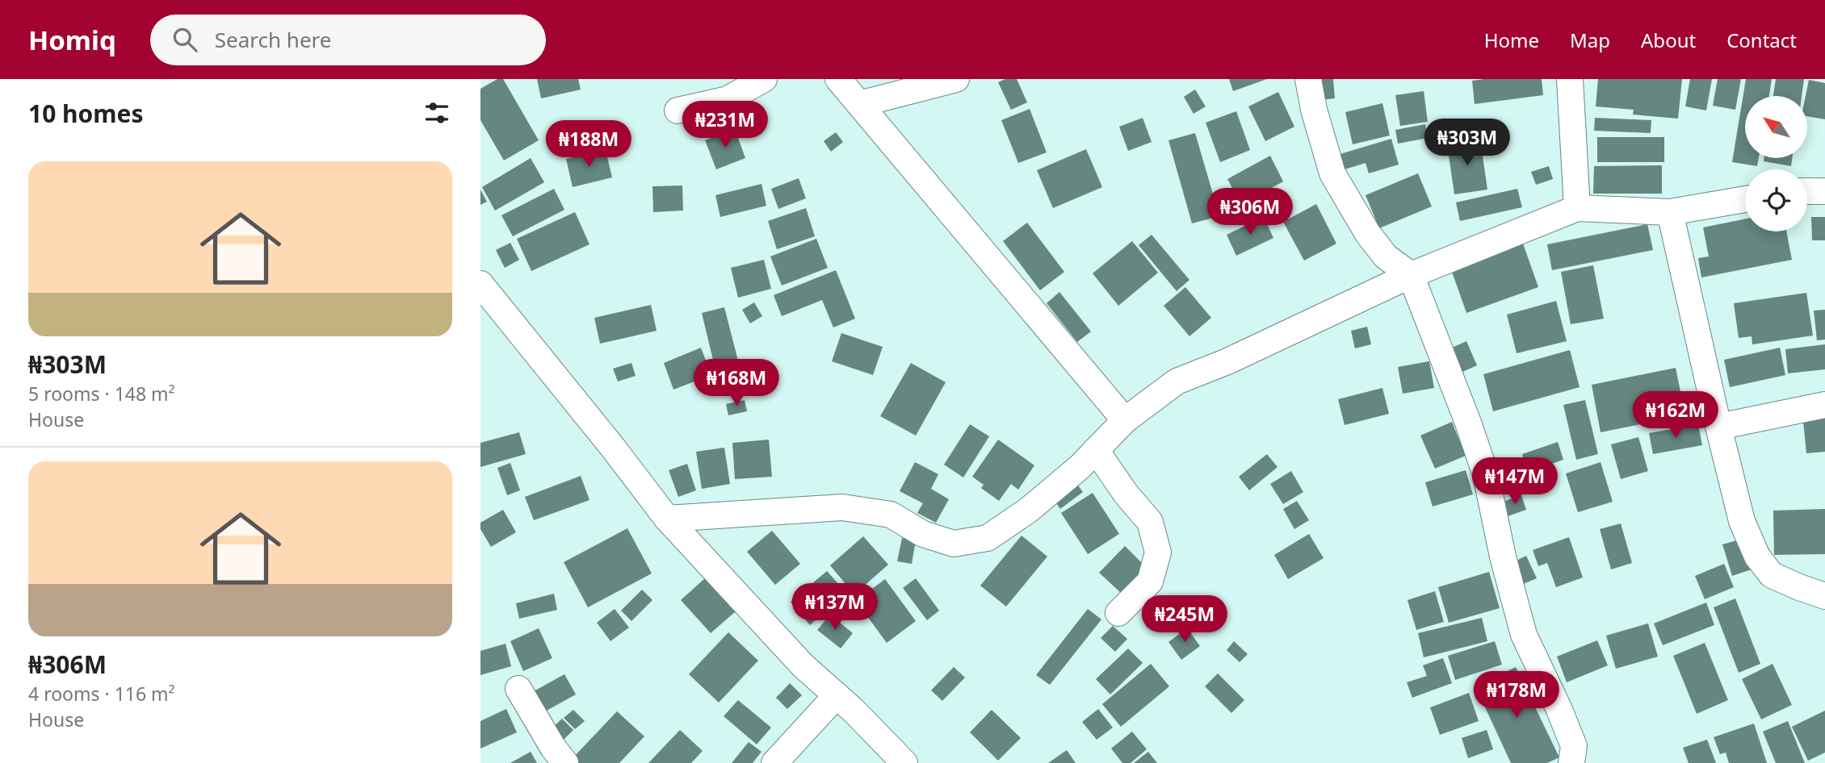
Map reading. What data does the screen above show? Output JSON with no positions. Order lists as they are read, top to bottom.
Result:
{
  "north": "top left",
  "page": {
    "header": "Homiq",
    "search": "Search here",
    "nav": [
      "Home",
      "Map",
      "About",
      "Contact"
    ],
    "heading": "10 homes",
    "price": [
      "₦231M",
      "₦303M",
      "₦188M",
      "₦306M",
      "₦168M",
      "₦162M",
      "₦147M",
      "₦137M",
      "₦245M",
      "₦178M"
    ],
    "list": [
      {
        "name": "₦303M",
        "note": "5 rooms · 148 m² · House"
      },
      {
        "name": "₦306M",
        "note": "4 rooms · 116 m² · House"
      }
    ]
  }
}
